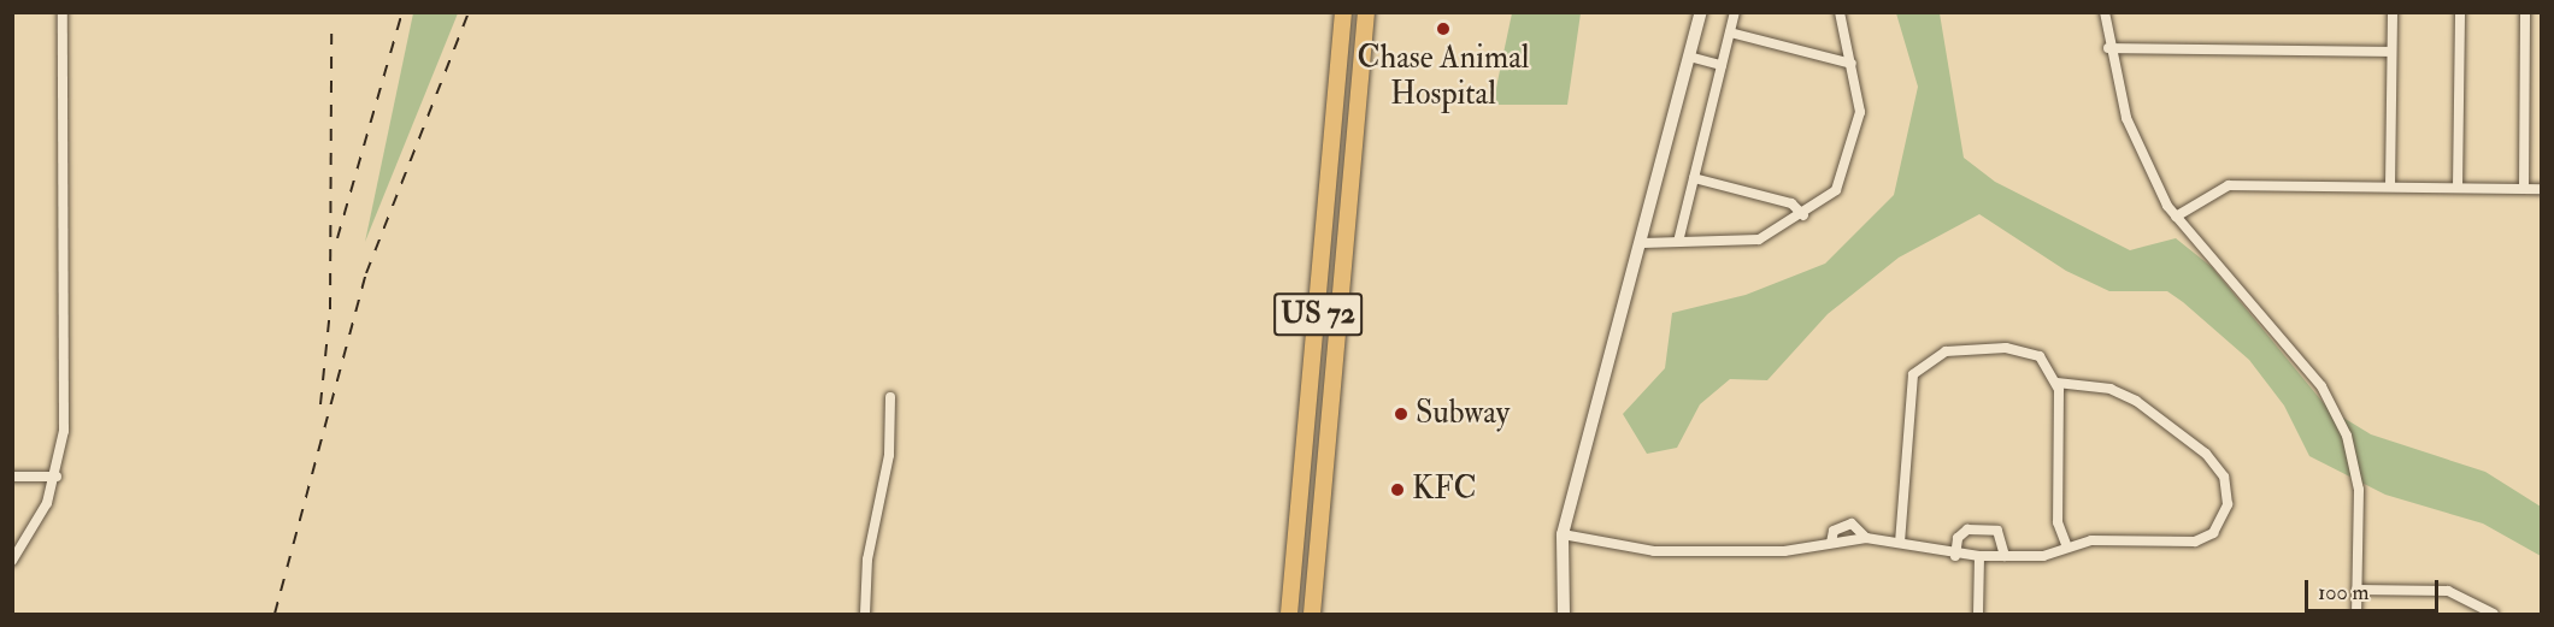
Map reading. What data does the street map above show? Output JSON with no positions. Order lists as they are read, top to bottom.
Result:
{
  "streets": {
    "highway": ["US 72"]
  },
  "places": ["Chase Animal Hospital", "Subway", "KFC"],
  "scale_bar": "100 m"
}
